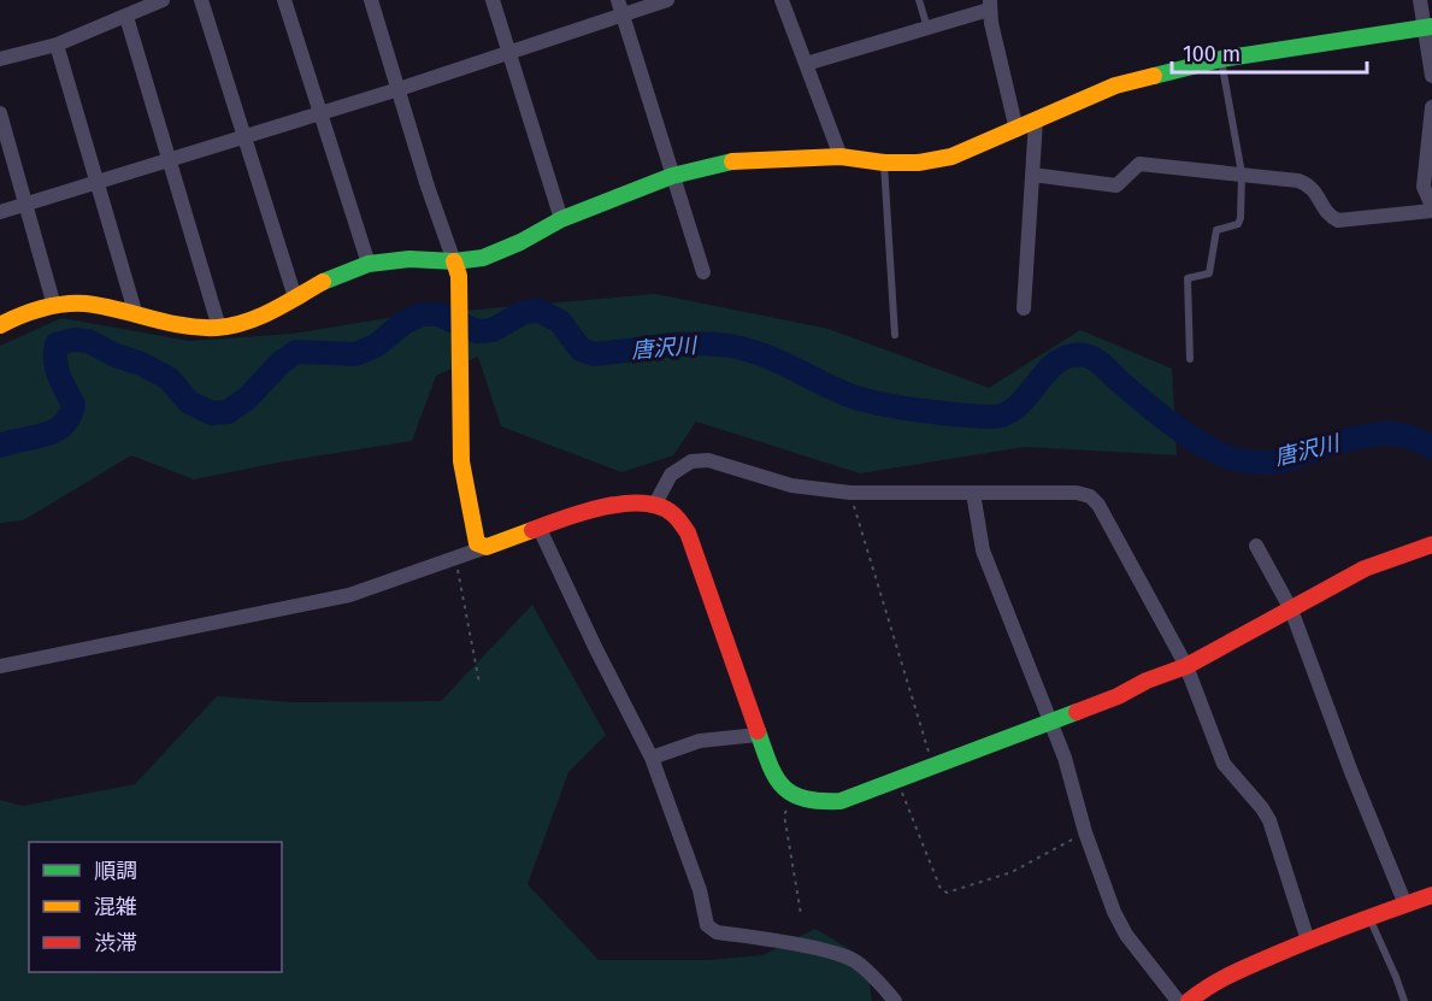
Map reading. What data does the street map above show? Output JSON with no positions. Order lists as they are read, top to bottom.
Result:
{
  "water": ["唐沢川"],
  "legend": ["順調", "混雑", "渋滞"],
  "scale_bar": "100 m"
}
